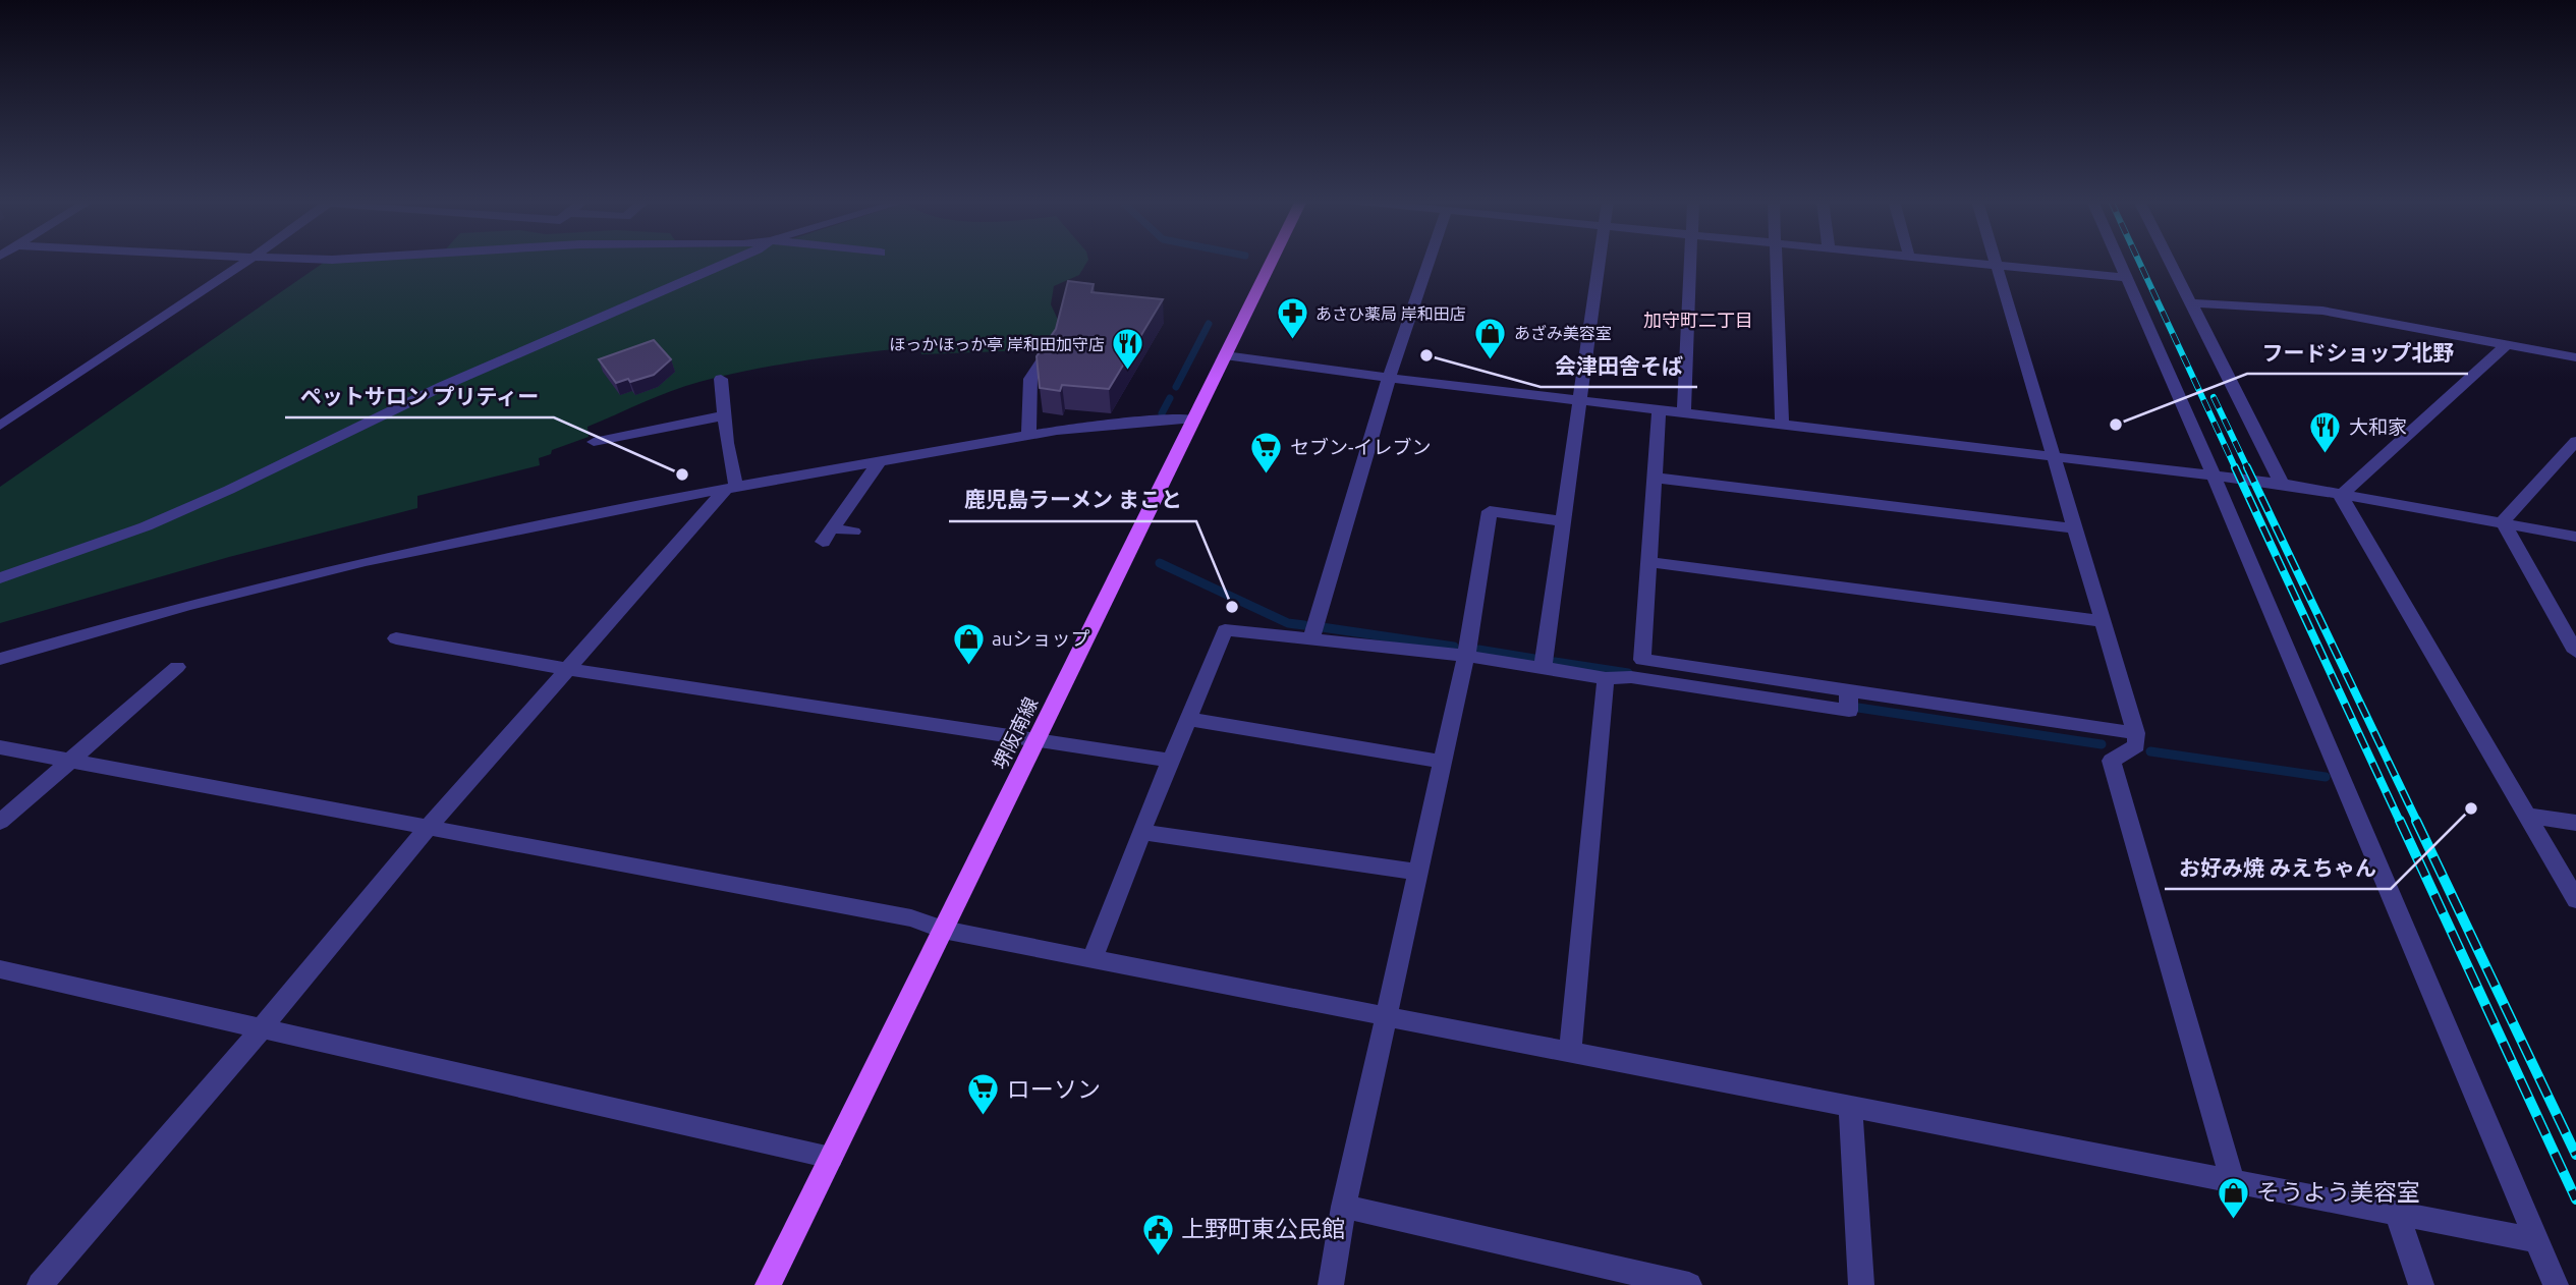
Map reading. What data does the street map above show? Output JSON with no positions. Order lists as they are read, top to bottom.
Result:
{
  "streets": {
    "main road": ["堺阪南線"]
  },
  "districts": ["加守町二丁目"],
  "places": {
    "pharmacy": ["あさひ薬局 岸和田店"],
    "other": [
      "会津田舎そば",
      "フードショップ北野",
      "ペットサロン プリティー",
      "鹿児島ラーメン まこと",
      "お好み焼 みえちゃん"
    ],
    "shop": ["あざみ美容室", "auショップ", "そうよう美容室"],
    "restaurant": ["ほっかほっか亭 岸和田加守店", "大和家"],
    "supermarket": ["セブン-イレブン", "ローソン"],
    "public building": ["上野町東公民館"]
  }
}
